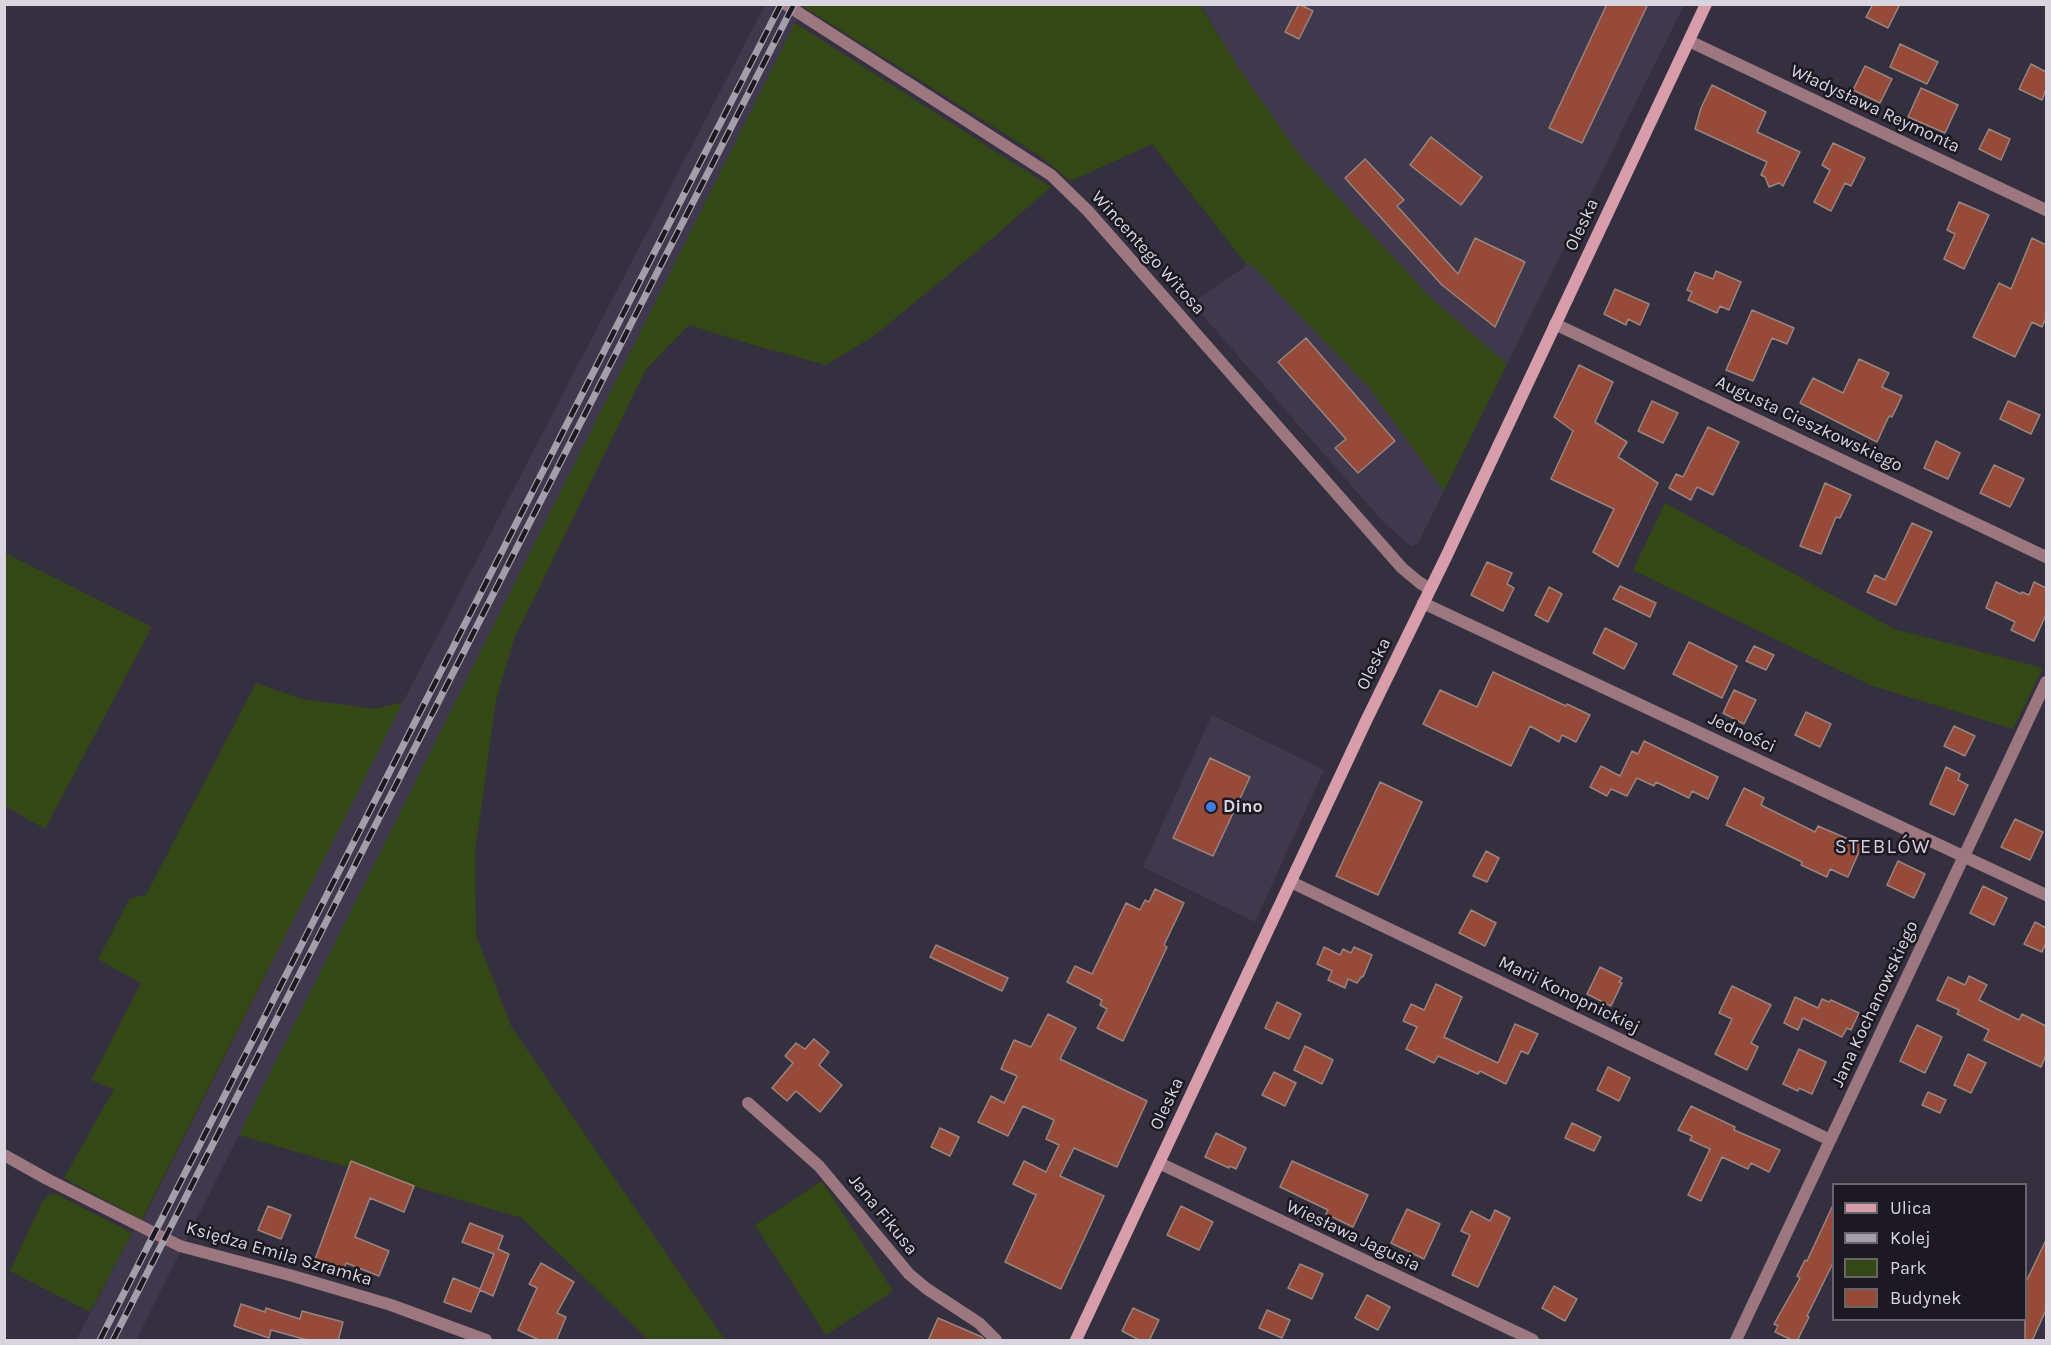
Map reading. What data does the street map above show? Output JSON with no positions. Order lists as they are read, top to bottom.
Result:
{
  "streets": {
    "street": [
      "Władysława Reymonta",
      "Oleska",
      "Wincentego Witosa",
      "Augusta Cieszkowskiego",
      "Jedności",
      "Marii Konopnickiej",
      "Jana Kochanowskiego",
      "Jana Fikusa",
      "Wiesława Jagusia",
      "Księdza Emila Szramka"
    ]
  },
  "crossings": [
    ["Władysława Reymonta", "Oleska"],
    ["Oleska", "Wincentego Witosa"],
    ["Oleska", "Augusta Cieszkowskiego"],
    ["Oleska", "Jedności"],
    ["Oleska", "Marii Konopnickiej"],
    ["Oleska", "Wiesława Jagusia"],
    ["Jedności", "Jana Kochanowskiego"],
    ["Marii Konopnickiej", "Jana Kochanowskiego"]
  ],
  "districts": ["STEBLÓW"],
  "places": ["Dino"],
  "legend": [
    "Ulica",
    "Kolej",
    "Park",
    "Budynek"
  ]
}
